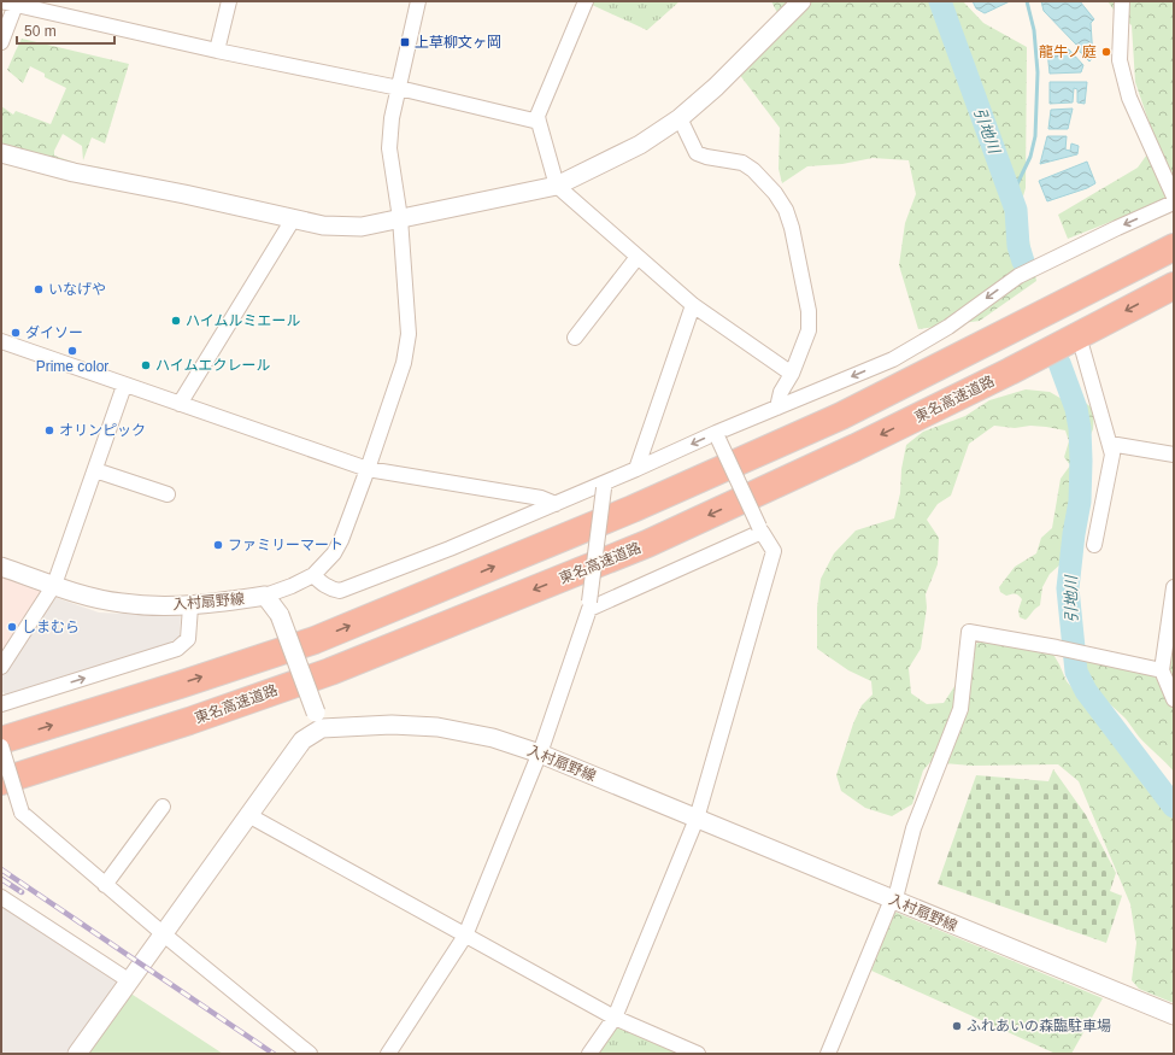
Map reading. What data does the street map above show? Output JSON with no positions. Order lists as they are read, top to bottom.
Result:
{
  "streets": {
    "highway": ["東名高速道路"],
    "street": ["入村扇野線"]
  },
  "water": ["引地川"],
  "places": {
    "transit": ["上草柳文ヶ岡"],
    "other": [
      "龍牛ノ庭",
      "いなげや",
      "ハイムルミエール",
      "ダイソー",
      "Prime color",
      "ハイムエクレール",
      "オリンピック",
      "ファミリーマート",
      "しまむら",
      "ふれあいの森臨駐車場"
    ]
  },
  "scale_bar": "50 m"
}
